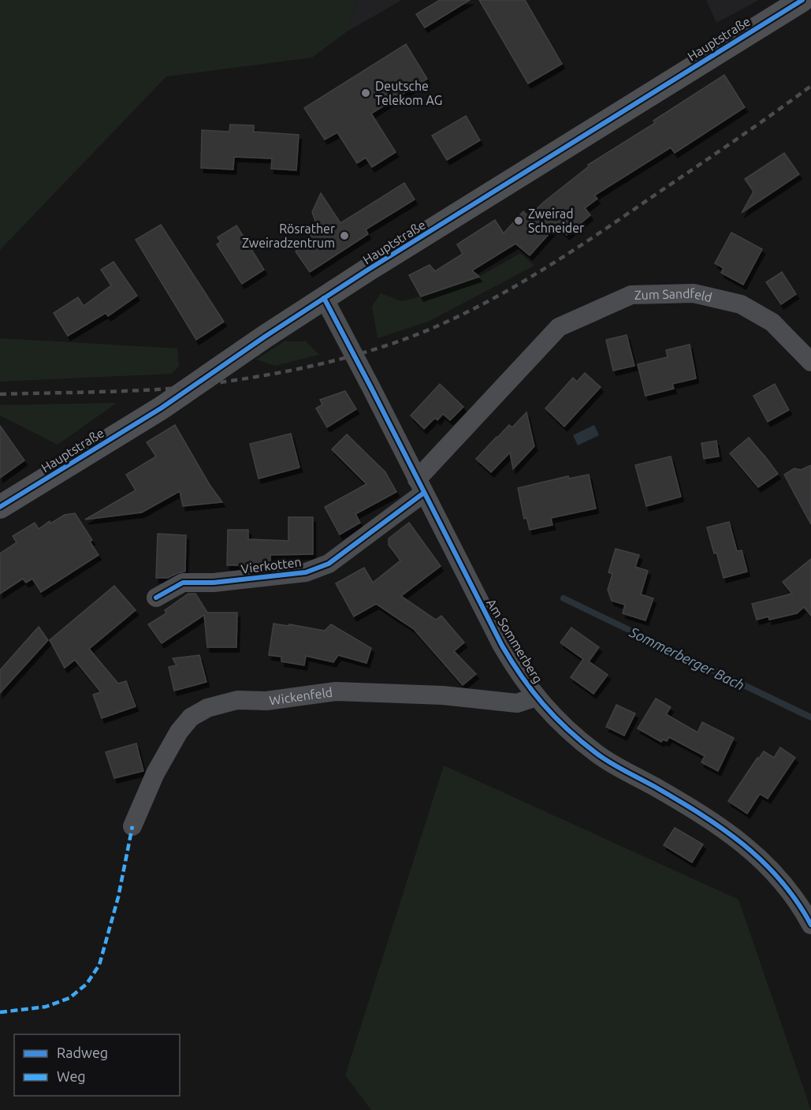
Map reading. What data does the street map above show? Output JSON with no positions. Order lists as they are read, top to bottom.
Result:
{
  "streets": {
    "main road": ["Hauptstraße"],
    "street": [
      "Zum Sandfeld",
      "Vierkotten",
      "Am Sommerberg",
      "Wickenfeld"
    ]
  },
  "crossings": [
    ["Hauptstraße", "Am Sommerberg"],
    ["Zum Sandfeld", "Vierkotten"],
    ["Zum Sandfeld", "Am Sommerberg"],
    ["Vierkotten", "Am Sommerberg"],
    ["Am Sommerberg", "Wickenfeld"]
  ],
  "water": ["Sommerberger Bach"],
  "places": ["Deutsche Telekom AG", "Zweirad Schneider", "Rösrather Zweiradzentrum"],
  "legend": ["Radweg", "Weg"]
}
